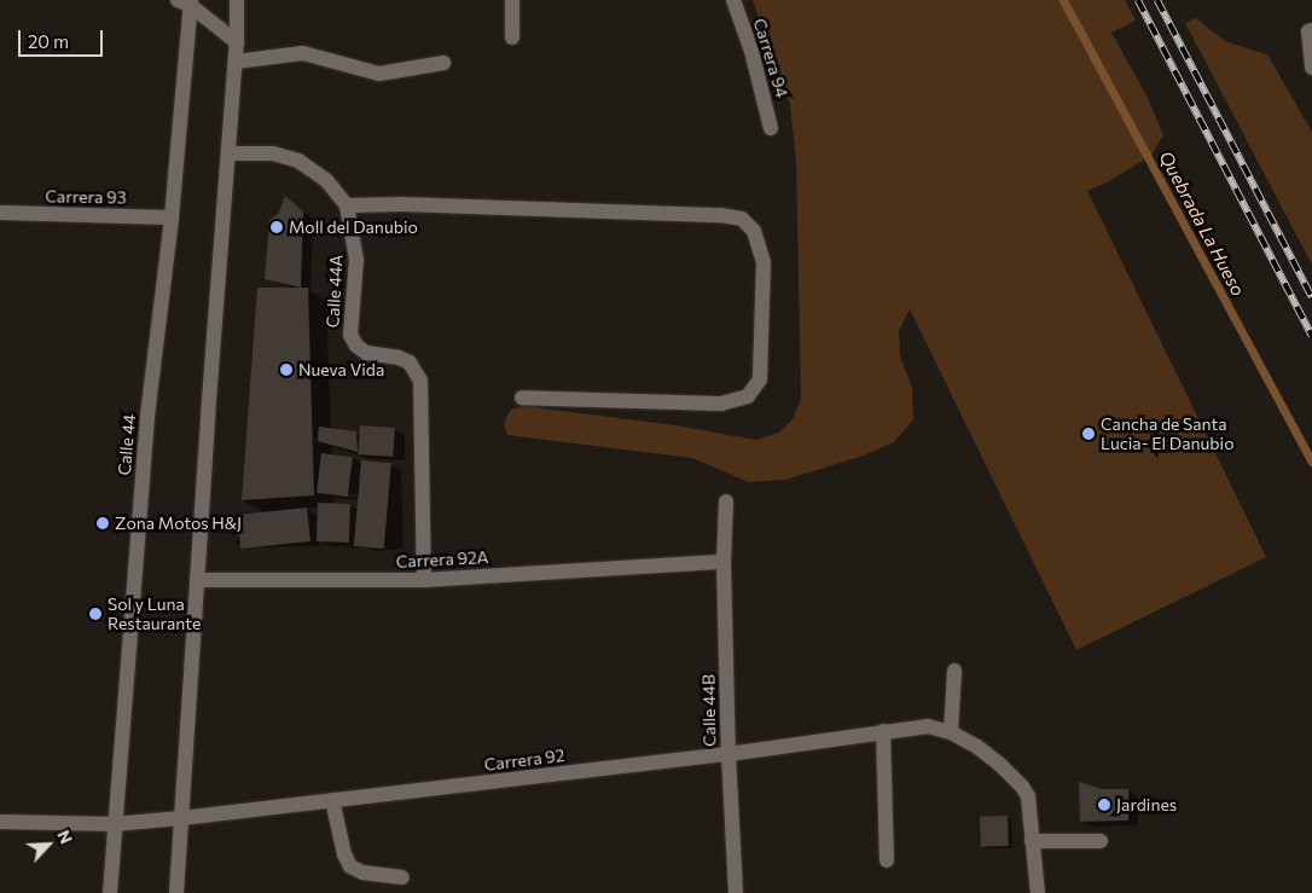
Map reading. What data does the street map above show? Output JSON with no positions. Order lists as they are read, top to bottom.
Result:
{
  "streets": {
    "street": [
      "Carrera 94",
      "Carrera 93",
      "Calle 44A",
      "Calle 44",
      "Carrera 92A",
      "Calle 44B",
      "Carrera 92"
    ]
  },
  "crossings": [
    ["Carrera 93", "Calle 44"],
    ["Calle 44A", "Carrera 92A"],
    ["Calle 44", "Carrera 92"],
    ["Carrera 92A", "Calle 44B"],
    ["Calle 44B", "Carrera 92"]
  ],
  "water": ["Quebrada La Hueso"],
  "places": [
    "Moll del Danubio",
    "Nueva Vida",
    "Cancha de Santa Lucia- El Danubio",
    "Zona Motos H&J",
    "Sol y Luna Restaurante",
    "Jardines"
  ],
  "scale_bar": "20 m",
  "north": "top right"
}
